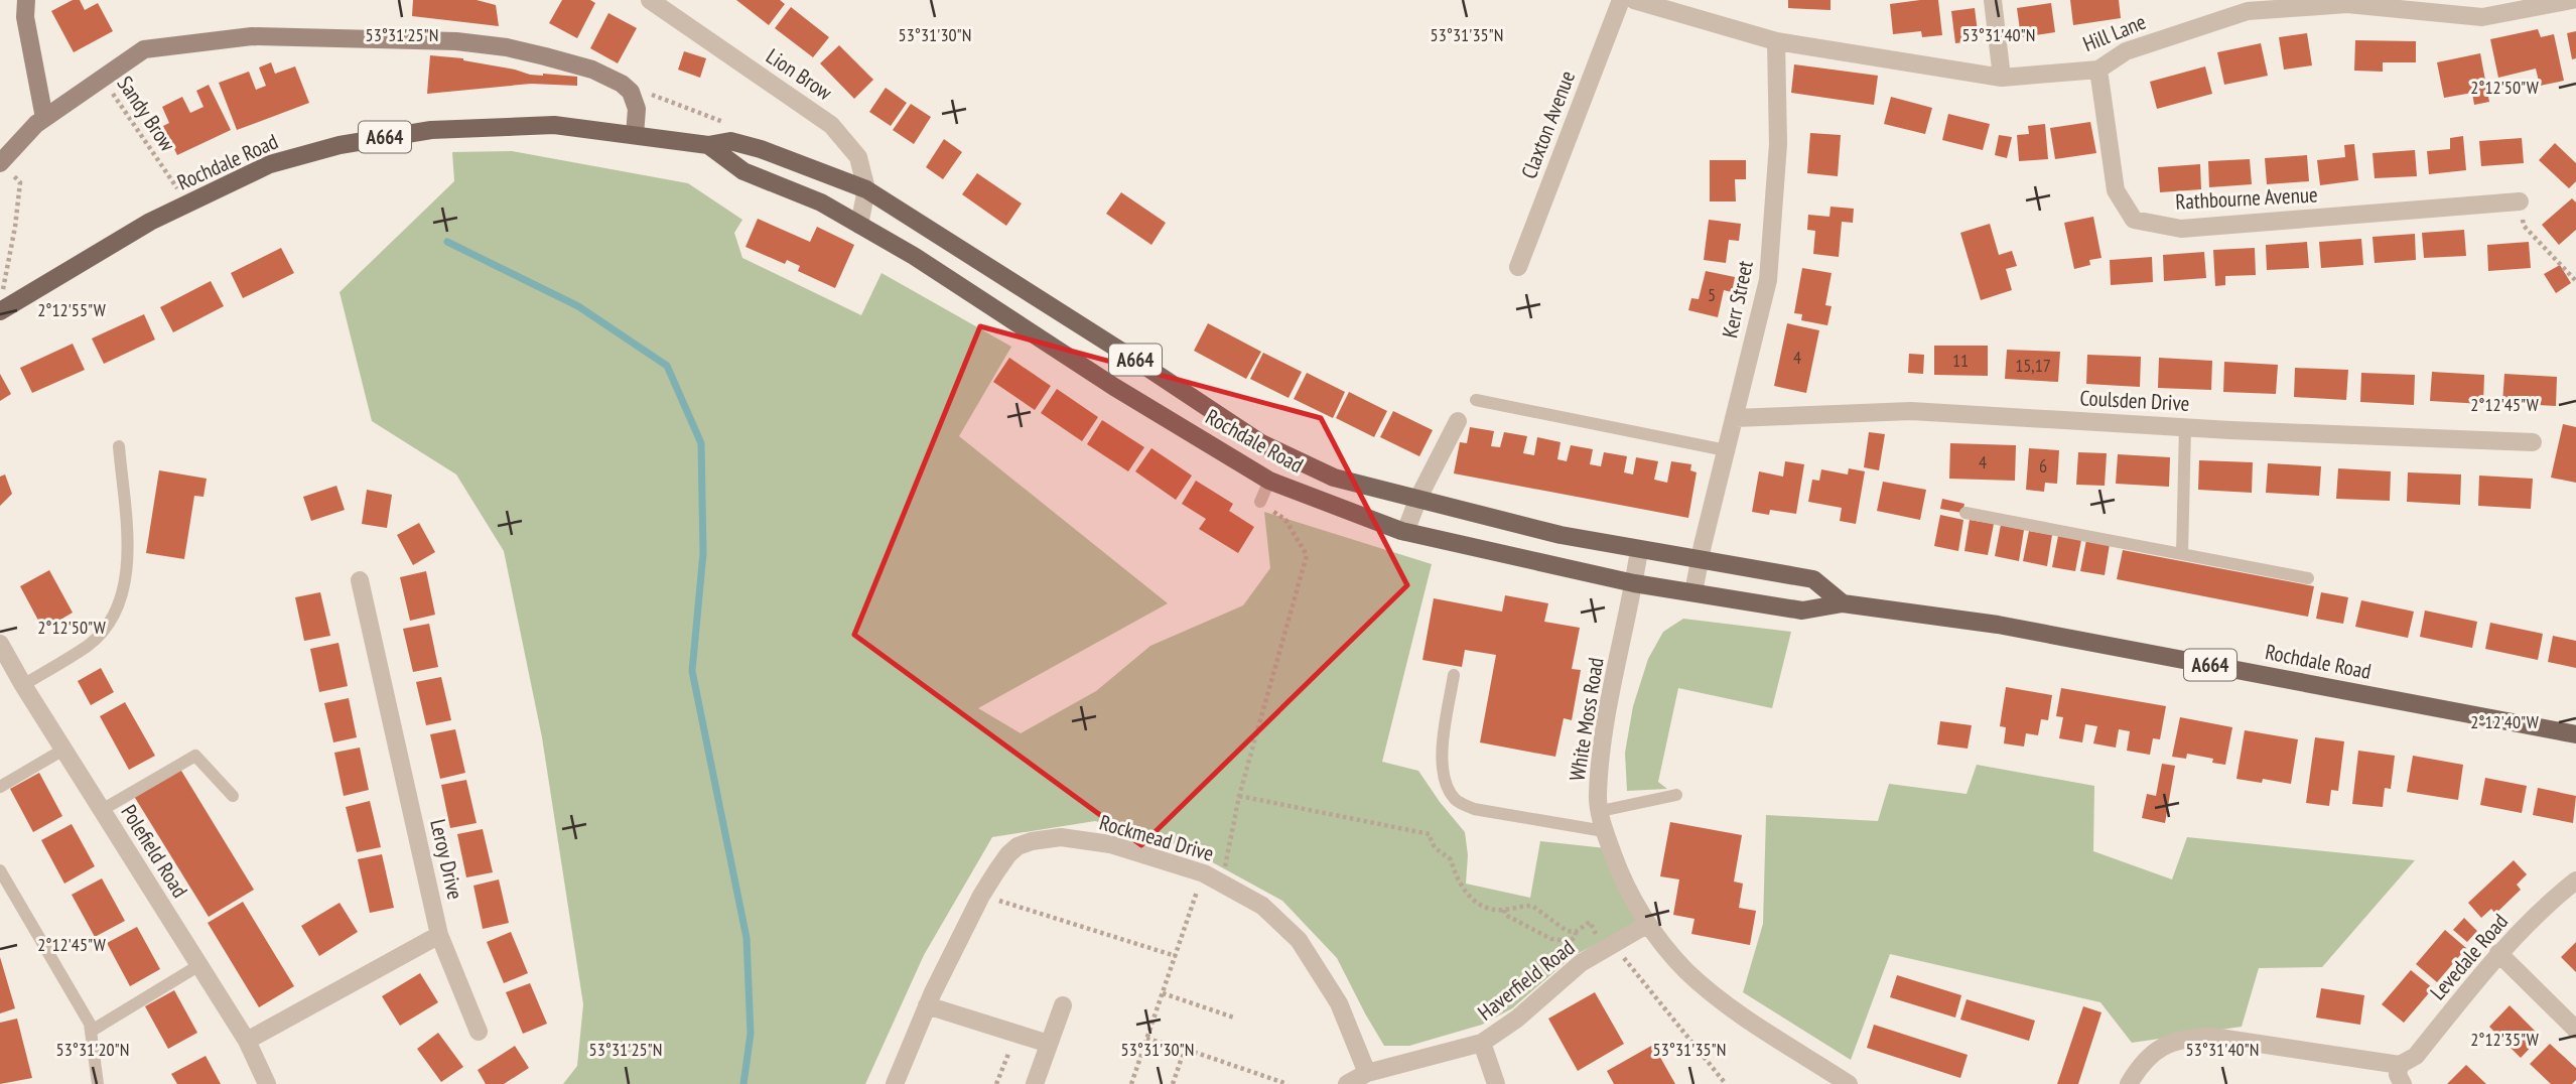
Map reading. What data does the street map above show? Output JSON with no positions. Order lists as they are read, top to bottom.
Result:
{
  "streets": {
    "main road": ["A664", "Rochdale Road"],
    "street": [
      "Hill Lane",
      "Lion Brow",
      "Claxton Avenue",
      "Rathbourne Avenue",
      "Kerr Street",
      "Coulsden Drive",
      "White Moss Road",
      "Rockmead Drive",
      "Polefield Road",
      "Leroy Drive",
      "Levedale Road",
      "Haverfield Road"
    ],
    "path": ["Sandy Brow"]
  },
  "crossings": [
    ["Hill Lane", "Rathbourne Avenue"],
    ["Hill Lane", "Kerr Street"],
    ["Lion Brow", "Rochdale Road"],
    ["Sandy Brow", "Rochdale Road"],
    ["Rochdale Road", "Kerr Street"],
    ["Rochdale Road", "White Moss Road"],
    ["Kerr Street", "Coulsden Drive"],
    ["White Moss Road", "Haverfield Road"],
    ["Rockmead Drive", "Haverfield Road"]
  ],
  "house_numbers": [
    "5",
    "4",
    "11",
    "15,17",
    "4",
    "6"
  ],
  "coordinates": [
    "53°31'25\"N",
    "53°31'30\"N",
    "53°31'35\"N",
    "53°31'40\"N",
    "2°12'50\"W",
    "2°12'55\"W",
    "2°12'45\"W",
    "2°12'40\"W",
    "2°12'35\"W",
    "53°31'20\"N"
  ]
}
